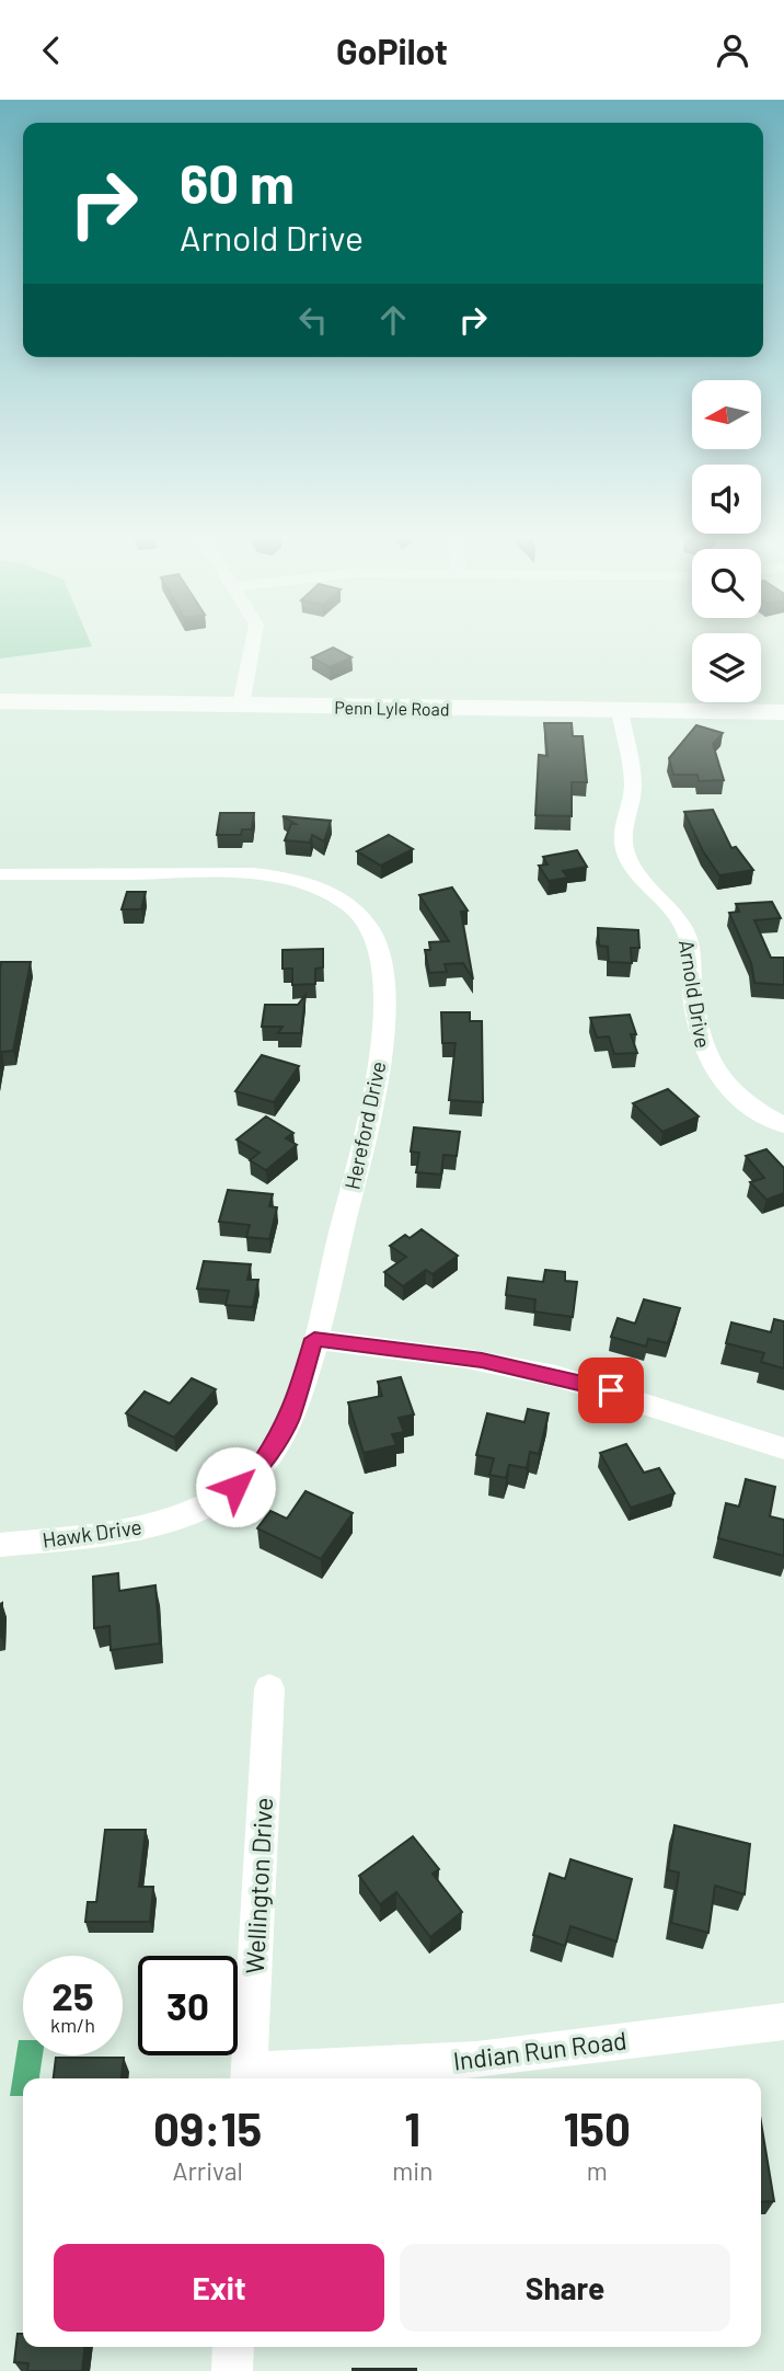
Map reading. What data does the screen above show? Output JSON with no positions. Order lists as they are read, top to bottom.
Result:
{
  "streets": {
    "street": [
      "Penn Lyle Road",
      "Arnold Drive",
      "Hereford Drive",
      "Hawk Drive",
      "Wellington Drive",
      "Indian Run Road"
    ]
  },
  "crossings": [
    ["Penn Lyle Road", "Arnold Drive"],
    ["Hereford Drive", "Hawk Drive"],
    ["Wellington Drive", "Indian Run Road"]
  ],
  "north": "left",
  "page": {
    "header": "GoPilot",
    "turn": ["60 m", "Arnold Drive"],
    "speed": "25 km/h",
    "limit": "30",
    "eta": [
      "09:15",
      "Arrival",
      "1",
      "min",
      "150",
      "m"
    ],
    "buttons": ["Exit", "Share"]
  }
}
